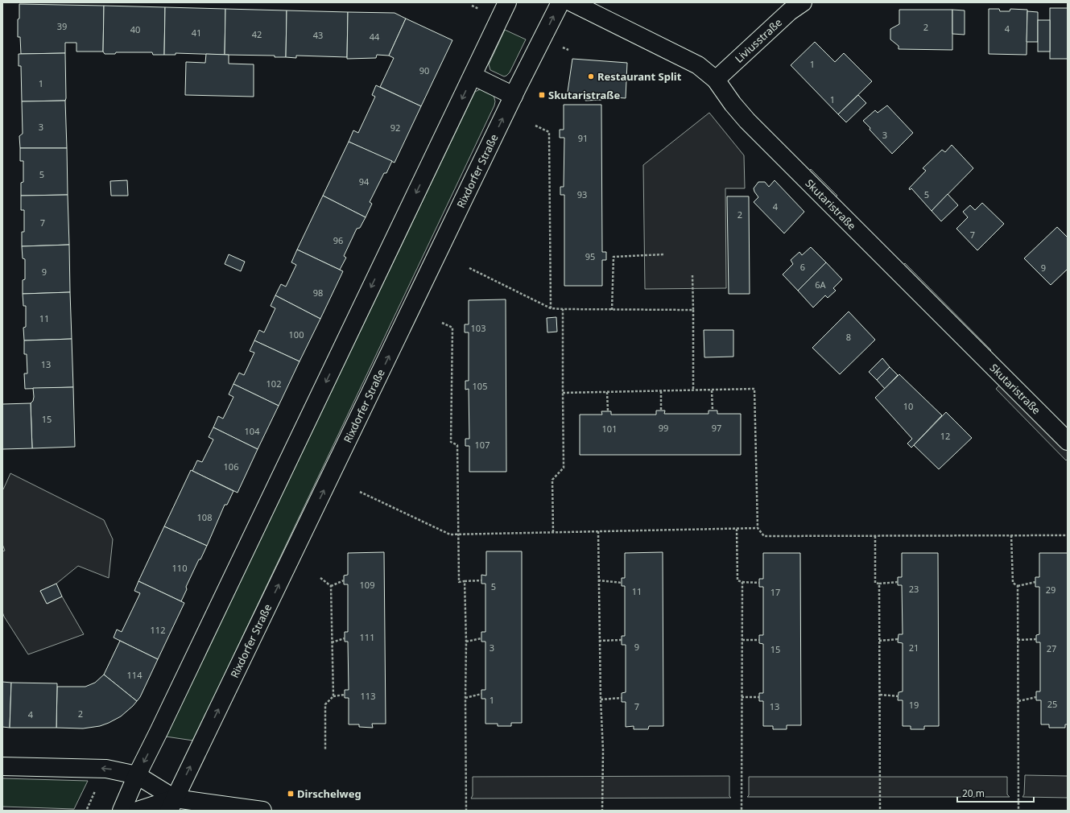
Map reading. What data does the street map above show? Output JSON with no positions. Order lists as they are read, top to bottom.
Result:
{
  "streets": {
    "street": ["Liviusstraße", "Rixdorfer Straße", "Skutaristraße"]
  },
  "crossings": [
    ["Liviusstraße", "Skutaristraße"]
  ],
  "places": {
    "other": ["Restaurant Split"],
    "transit": ["Skutaristraße", "Dirschelweg"]
  },
  "house_numbers": [
    "39",
    "2",
    "4",
    "40",
    "41",
    "42",
    "43",
    "44",
    "1",
    "90",
    "1",
    "1",
    "3",
    "92",
    "3",
    "91",
    "5",
    "94",
    "93",
    "5",
    "4",
    "2",
    "7",
    "7",
    "96",
    "95",
    "6",
    "9",
    "9",
    "6A",
    "98",
    "11",
    "103",
    "100",
    "8",
    "13",
    "102",
    "105",
    "10",
    "15",
    "99",
    "97",
    "101",
    "104",
    "12",
    "107",
    "106",
    "108",
    "110",
    "109",
    "5",
    "23",
    "29",
    "11",
    "17",
    "112",
    "111",
    "9",
    "3",
    "21",
    "27",
    "15",
    "114",
    "113",
    "1",
    "25",
    "19",
    "7",
    "13",
    "2",
    "4"
  ],
  "scale_bar": "20 m"
}
